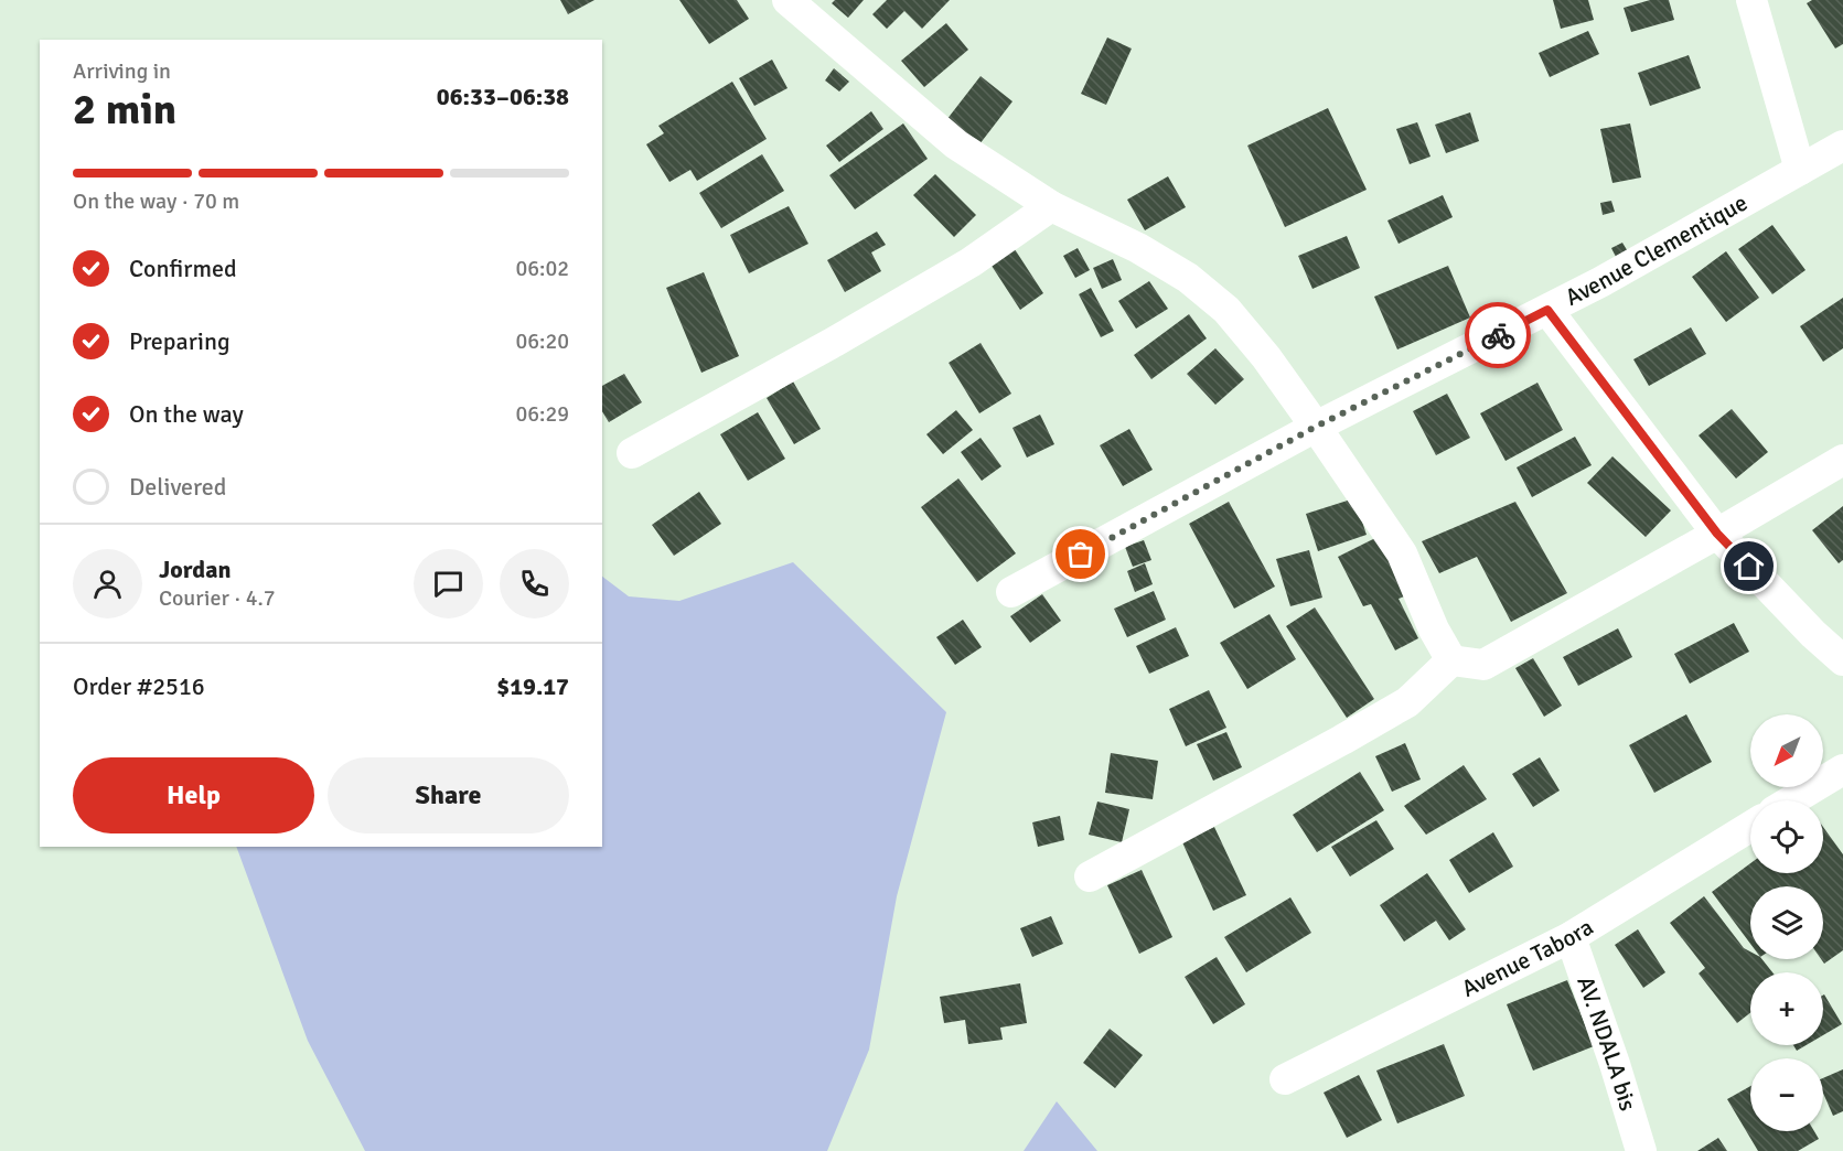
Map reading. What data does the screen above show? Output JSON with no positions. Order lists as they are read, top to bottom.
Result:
{
  "streets": {
    "street": ["Avenue Clementique", "Avenue Tabora", "AV. NDALA bis"]
  },
  "crossings": [
    ["Avenue Tabora", "AV. NDALA bis"]
  ],
  "north": "bottom left",
  "page": {
    "heading": ["2 min", "Arriving in", "06:33–06:38"],
    "panel": [
      "Jordan",
      "Courier · 4.7",
      "Order #2516",
      "$19.17"
    ],
    "bar": "On the way · 70 m",
    "list": [
      ["Confirmed", "06:02"],
      ["Preparing", "06:20"],
      ["On the way", "06:29"],
      "Delivered"
    ],
    "map_buttons": ["+", "−"],
    "buttons": ["Help", "Share"]
  }
}
